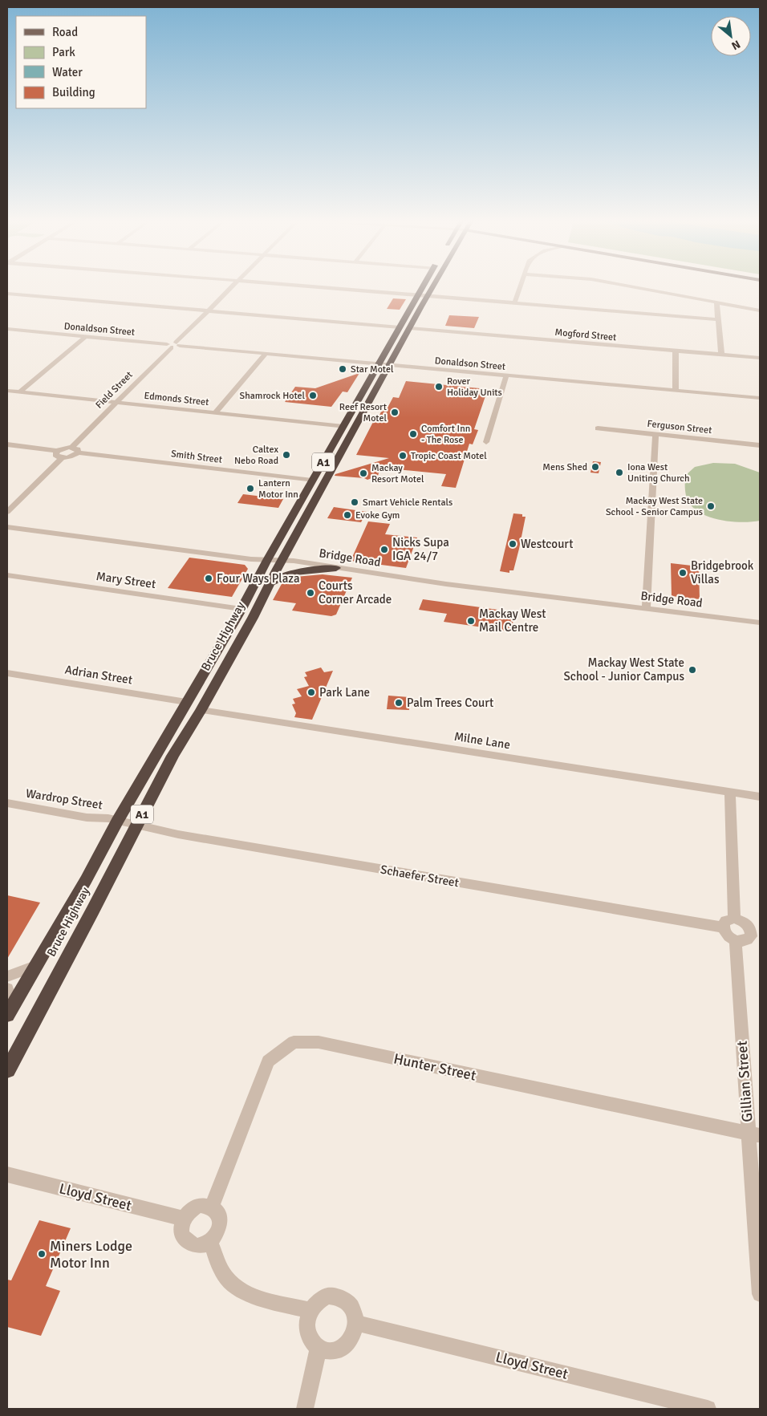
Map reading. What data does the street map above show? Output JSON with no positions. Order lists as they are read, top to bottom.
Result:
{
  "streets": {
    "highway": ["A1", "Bruce Highway"],
    "street": [
      "Donaldson Street",
      "Mogford Street",
      "Field Street",
      "Edmonds Street",
      "Ferguson Street",
      "Smith Street",
      "Bridge Road",
      "Mary Street",
      "Adrian Street",
      "Milne Lane",
      "Wardrop Street",
      "Schaefer Street",
      "Hunter Street",
      "Gillian Street",
      "Lloyd Street"
    ]
  },
  "crossings": [
    ["Donaldson Street", "Field Street"],
    ["Donaldson Street", "Bruce Highway"],
    ["Mogford Street", "Bruce Highway"],
    ["Field Street", "Edmonds Street"],
    ["Field Street", "Smith Street"],
    ["Edmonds Street", "Bruce Highway"],
    ["Smith Street", "Bruce Highway"],
    ["Bridge Road", "Bruce Highway"],
    ["Mary Street", "Bruce Highway"],
    ["Bruce Highway", "Adrian Street"],
    ["Bruce Highway", "Milne Lane"],
    ["Bruce Highway", "Wardrop Street"],
    ["Bruce Highway", "Schaefer Street"],
    ["Wardrop Street", "Schaefer Street"],
    ["Schaefer Street", "Gillian Street"],
    ["Hunter Street", "Gillian Street"],
    ["Hunter Street", "Lloyd Street"]
  ],
  "places": [
    "Star Motel",
    "Rover Holiday Units",
    "Shamrock Hotel",
    "Reef Resort Motel",
    "Comfort Inn - The Rose",
    "Caltex Nebo Road",
    "Tropic Coast Motel",
    "Mens Shed",
    "Iona West Uniting Church",
    "Mackay Resort Motel",
    "Lantern Motor Inn",
    "Smart Vehicle Rentals",
    "Mackay West State School - Senior Campus",
    "Evoke Gym",
    "Westcourt",
    "Nicks Supa IGA 24/7",
    "Bridgebrook Villas",
    "Four Ways Plaza",
    "Courts Corner Arcade",
    "Mackay West Mail Centre",
    "Mackay West State School - Junior Campus",
    "Park Lane",
    "Palm Trees Court",
    "Miners Lodge Motor Inn"
  ],
  "legend": [
    "Road",
    "Park",
    "Water",
    "Building"
  ],
  "north": "bottom right"
}
